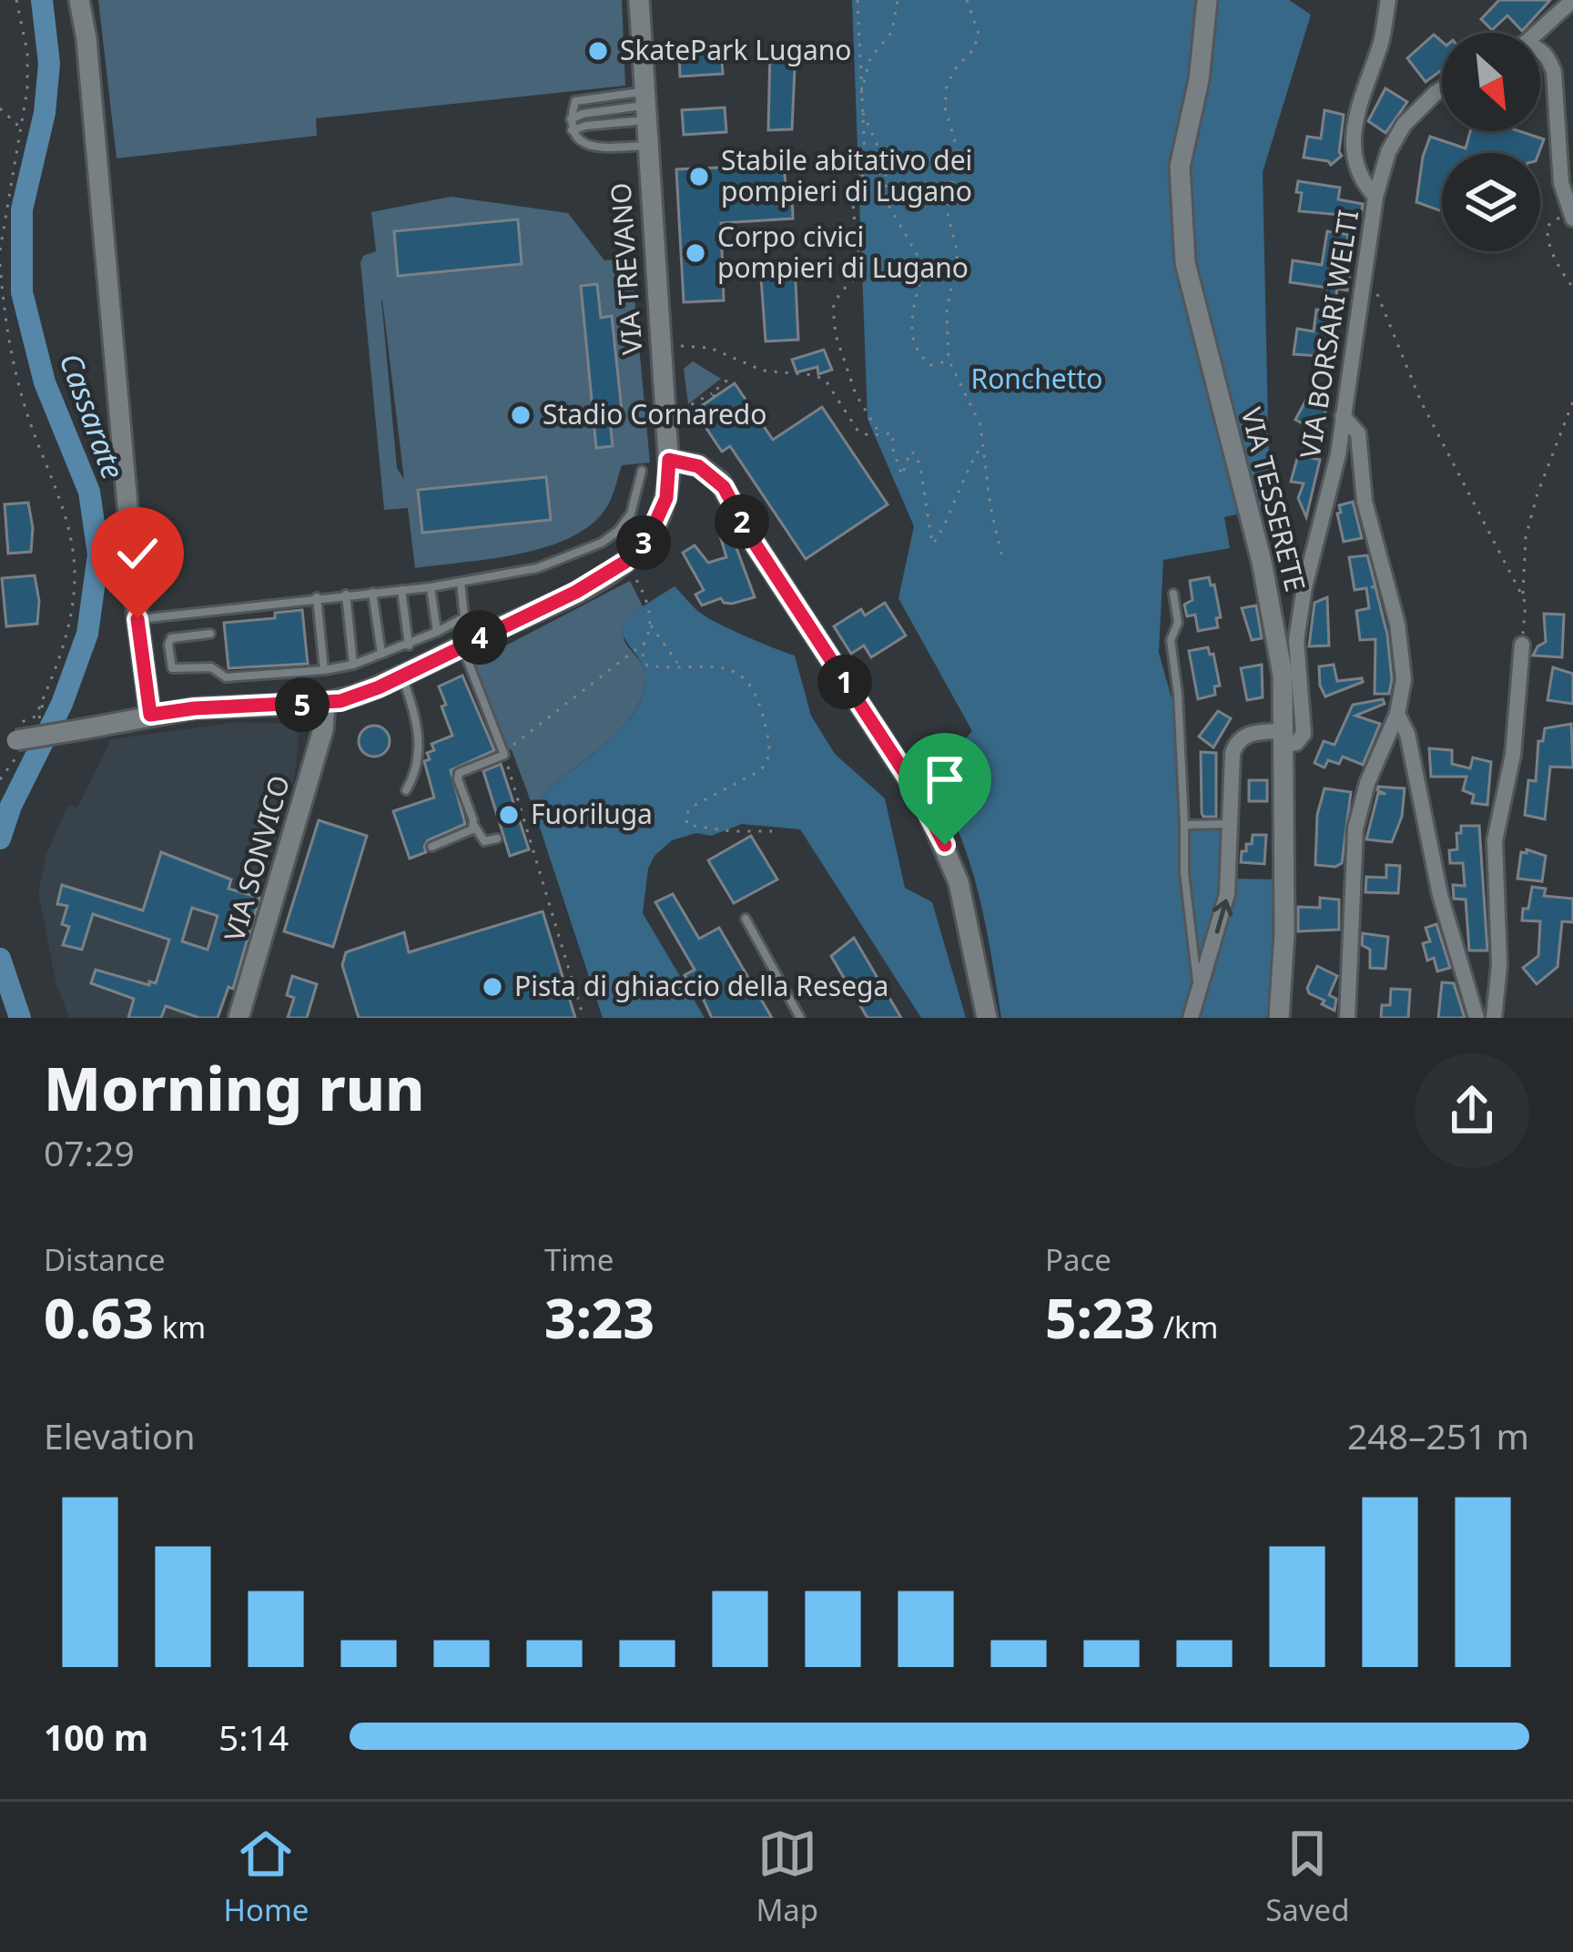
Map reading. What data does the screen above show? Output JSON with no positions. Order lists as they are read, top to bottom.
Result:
{
  "streets": {
    "main road": ["VIA TREVANO", "VIA TESSERETE", "VIA SONVICO"],
    "street": ["VIA BORSARI WELTI"]
  },
  "crossings": [
    ["VIA BORSARI WELTI", "VIA TESSERETE"]
  ],
  "water": ["Cassarate"],
  "parks": ["Ronchetto"],
  "places": [
    "SkatePark Lugano",
    "Stabile abitativo dei pompieri di Lugano",
    "Corpo civici pompieri di Lugano",
    "Stadio Cornaredo",
    "Fuoriluga",
    "Pista di ghiaccio della Resega"
  ],
  "north": "bottom right",
  "page": {
    "pins": [
      "2",
      "3",
      "4",
      "1",
      "5"
    ],
    "heading": ["Morning run", "07:29"],
    "stats": [
      ["Distance", "0.63 km"],
      ["Time", "3:23"],
      ["Pace", "5:23 /km"]
    ],
    "chart": ["Elevation", "248–251 m"],
    "list": [
      {
        "name": "100 m",
        "note": "5:14"
      }
    ],
    "tabs": ["Home", "Map", "Saved"]
  }
}
